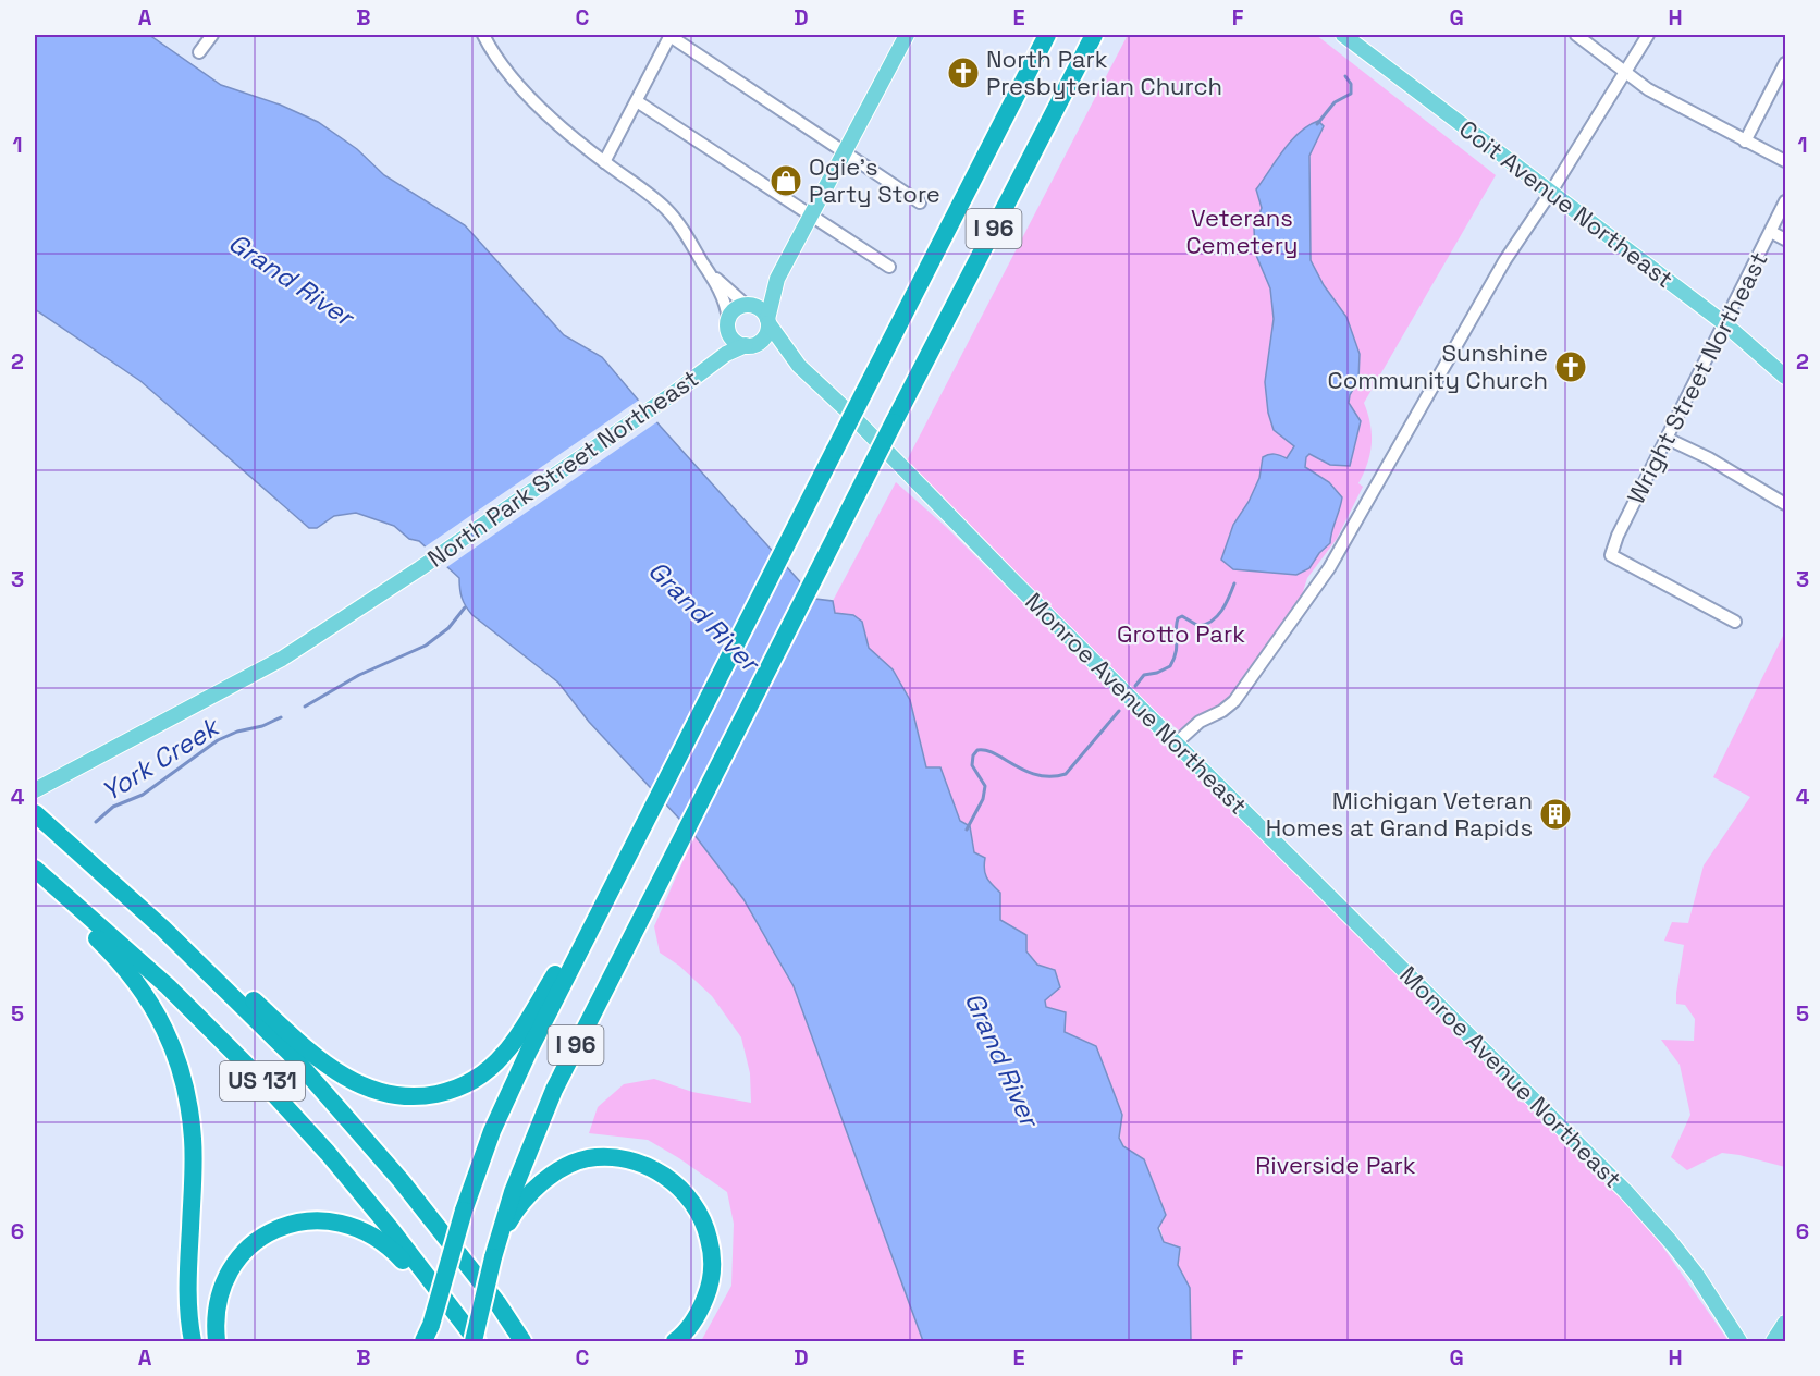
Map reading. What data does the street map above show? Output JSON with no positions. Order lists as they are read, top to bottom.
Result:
{
  "streets": {
    "highway": ["I 96", "US 131"],
    "main road": ["Coit Avenue Northeast", "North Park Street Northeast", "Monroe Avenue Northeast"],
    "street": ["Wright Street Northeast"]
  },
  "crossings": [
    ["Coit Avenue Northeast", "Wright Street Northeast"],
    ["I 96", "US 131"],
    ["North Park Street Northeast", "Monroe Avenue Northeast"]
  ],
  "water": ["Grand River", "York Creek"],
  "parks": ["Veterans Cemetery", "Grotto Park", "Riverside Park"],
  "places": {
    "church": ["North Park Presbyterian Church", "Sunshine Community Church"],
    "shop": ["Ogie's Party Store"],
    "building": ["Michigan Veteran Homes at Grand Rapids"]
  },
  "grid": {
    "columns": [
      "A",
      "B",
      "C",
      "D",
      "E",
      "F",
      "G",
      "H"
    ],
    "rows": [
      "1",
      "2",
      "3",
      "4",
      "5",
      "6"
    ]
  }
}
